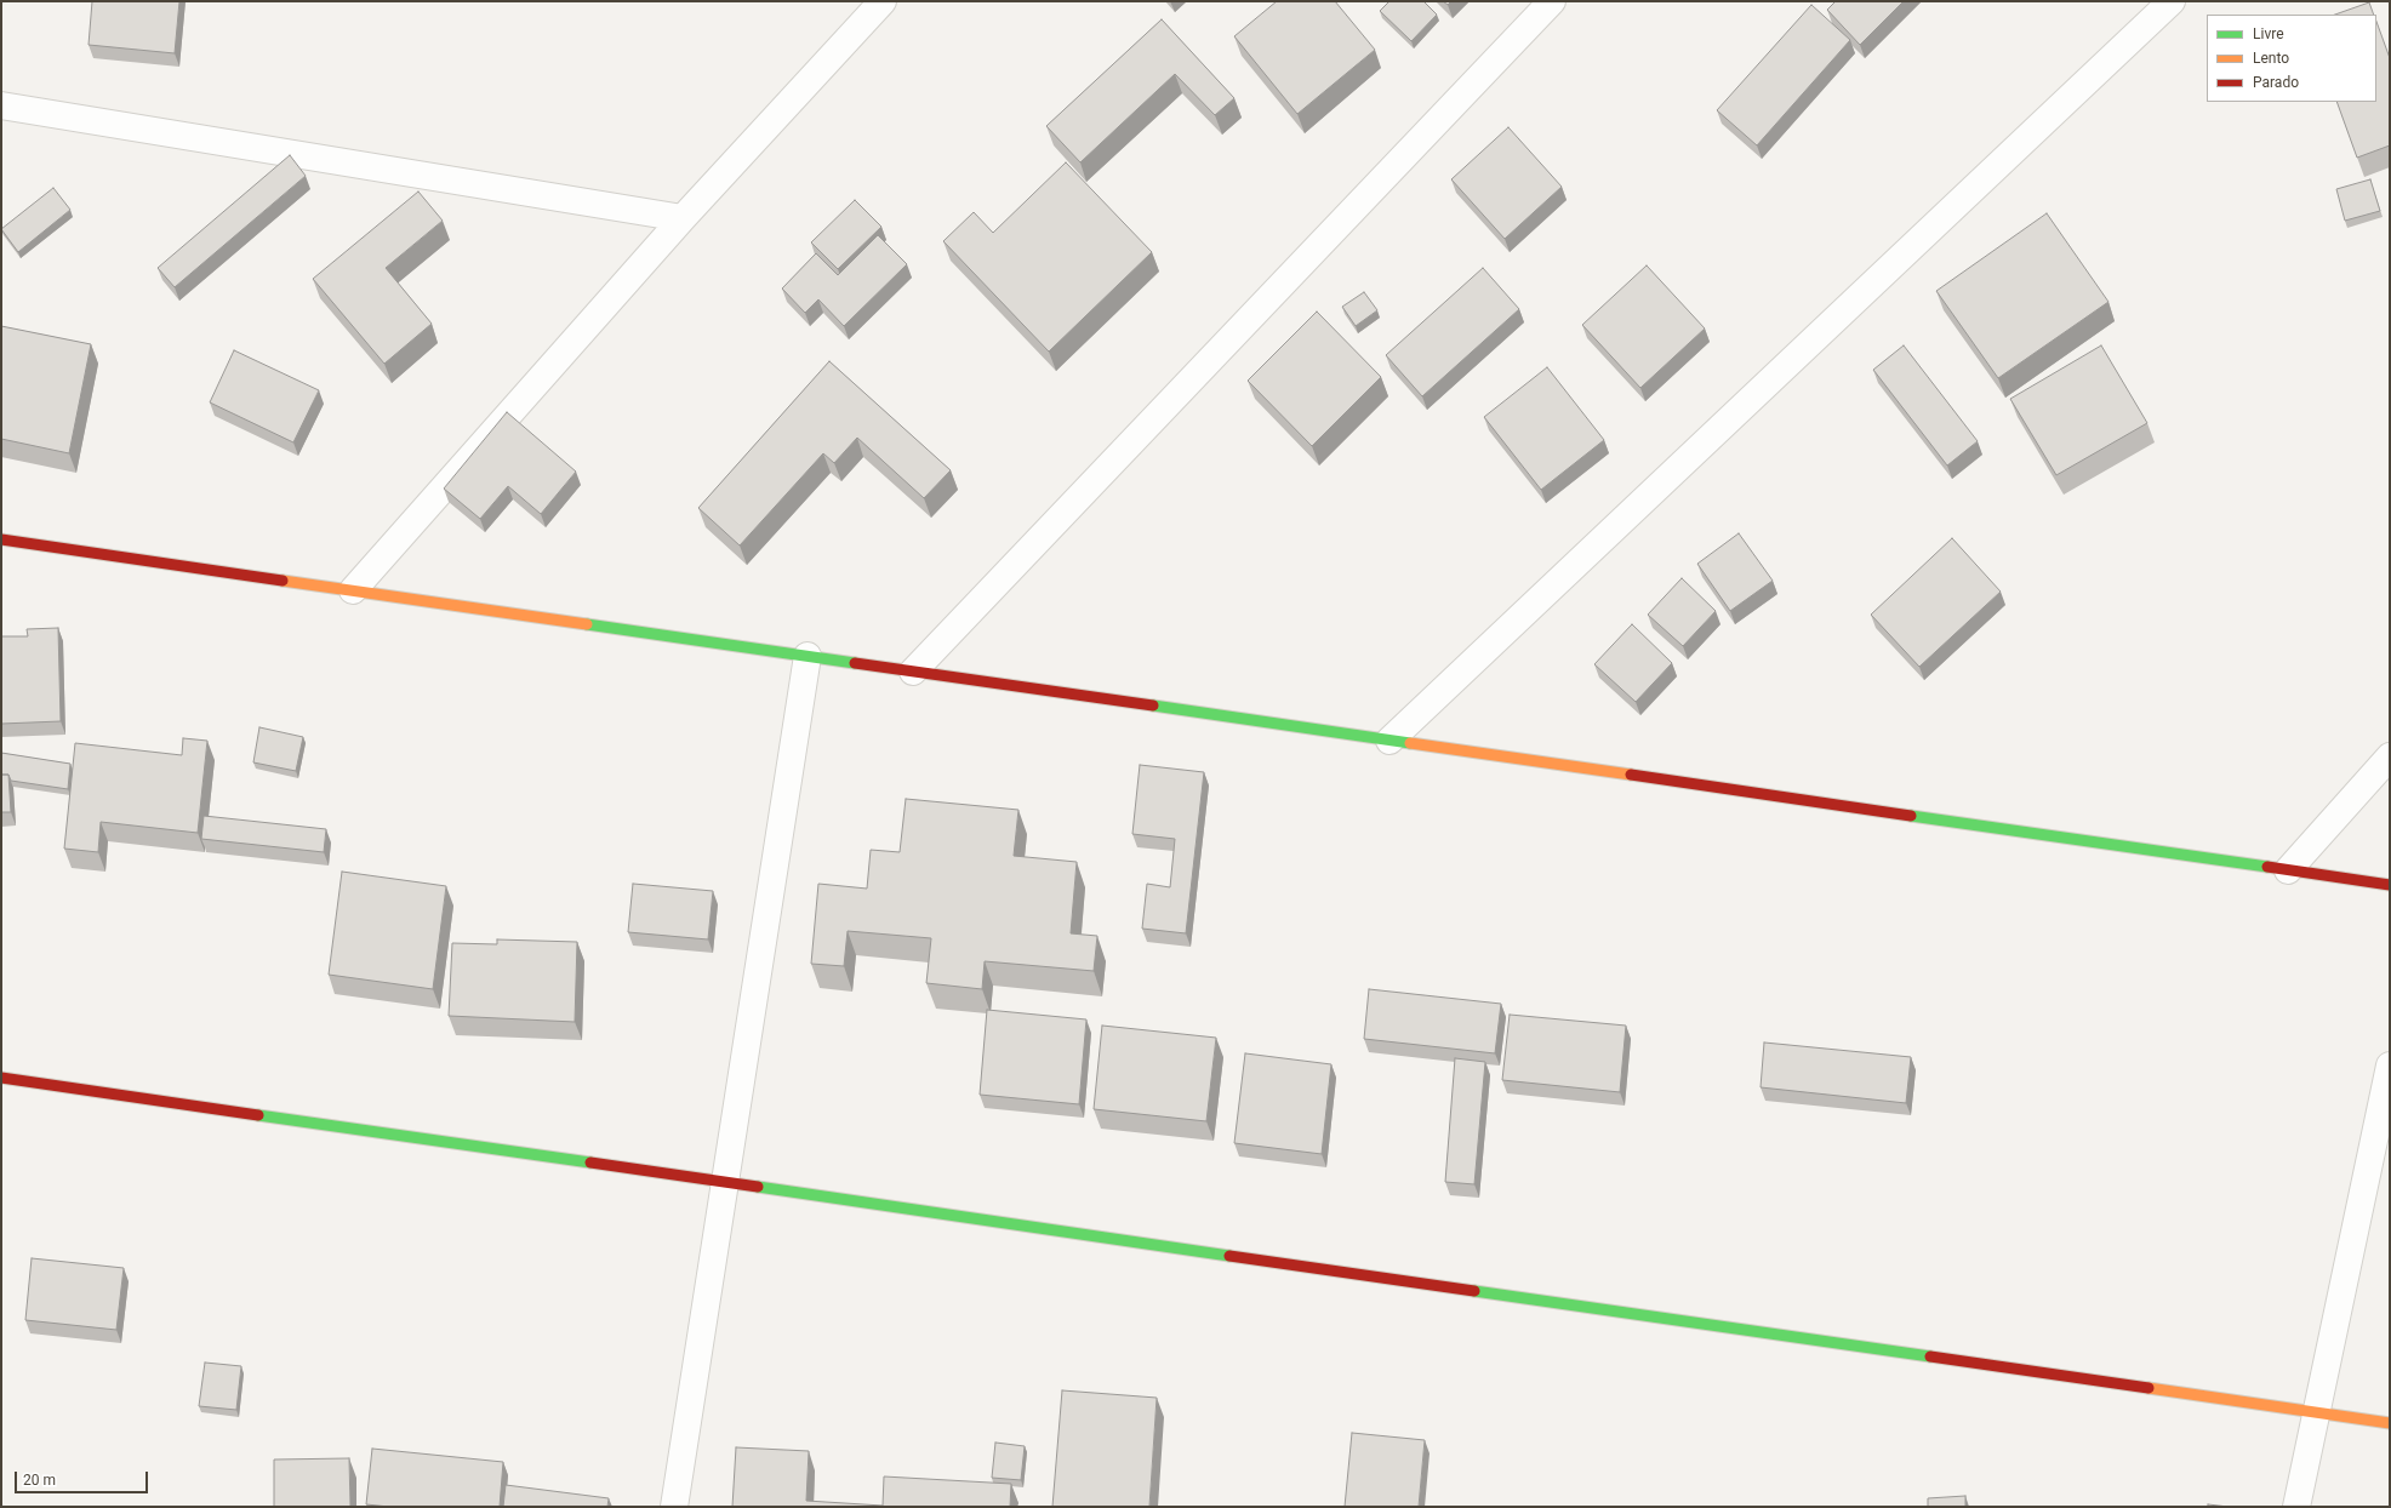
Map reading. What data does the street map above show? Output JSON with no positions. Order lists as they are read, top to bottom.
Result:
{
  "legend": ["Livre", "Lento", "Parado"],
  "scale_bar": "20 m"
}
